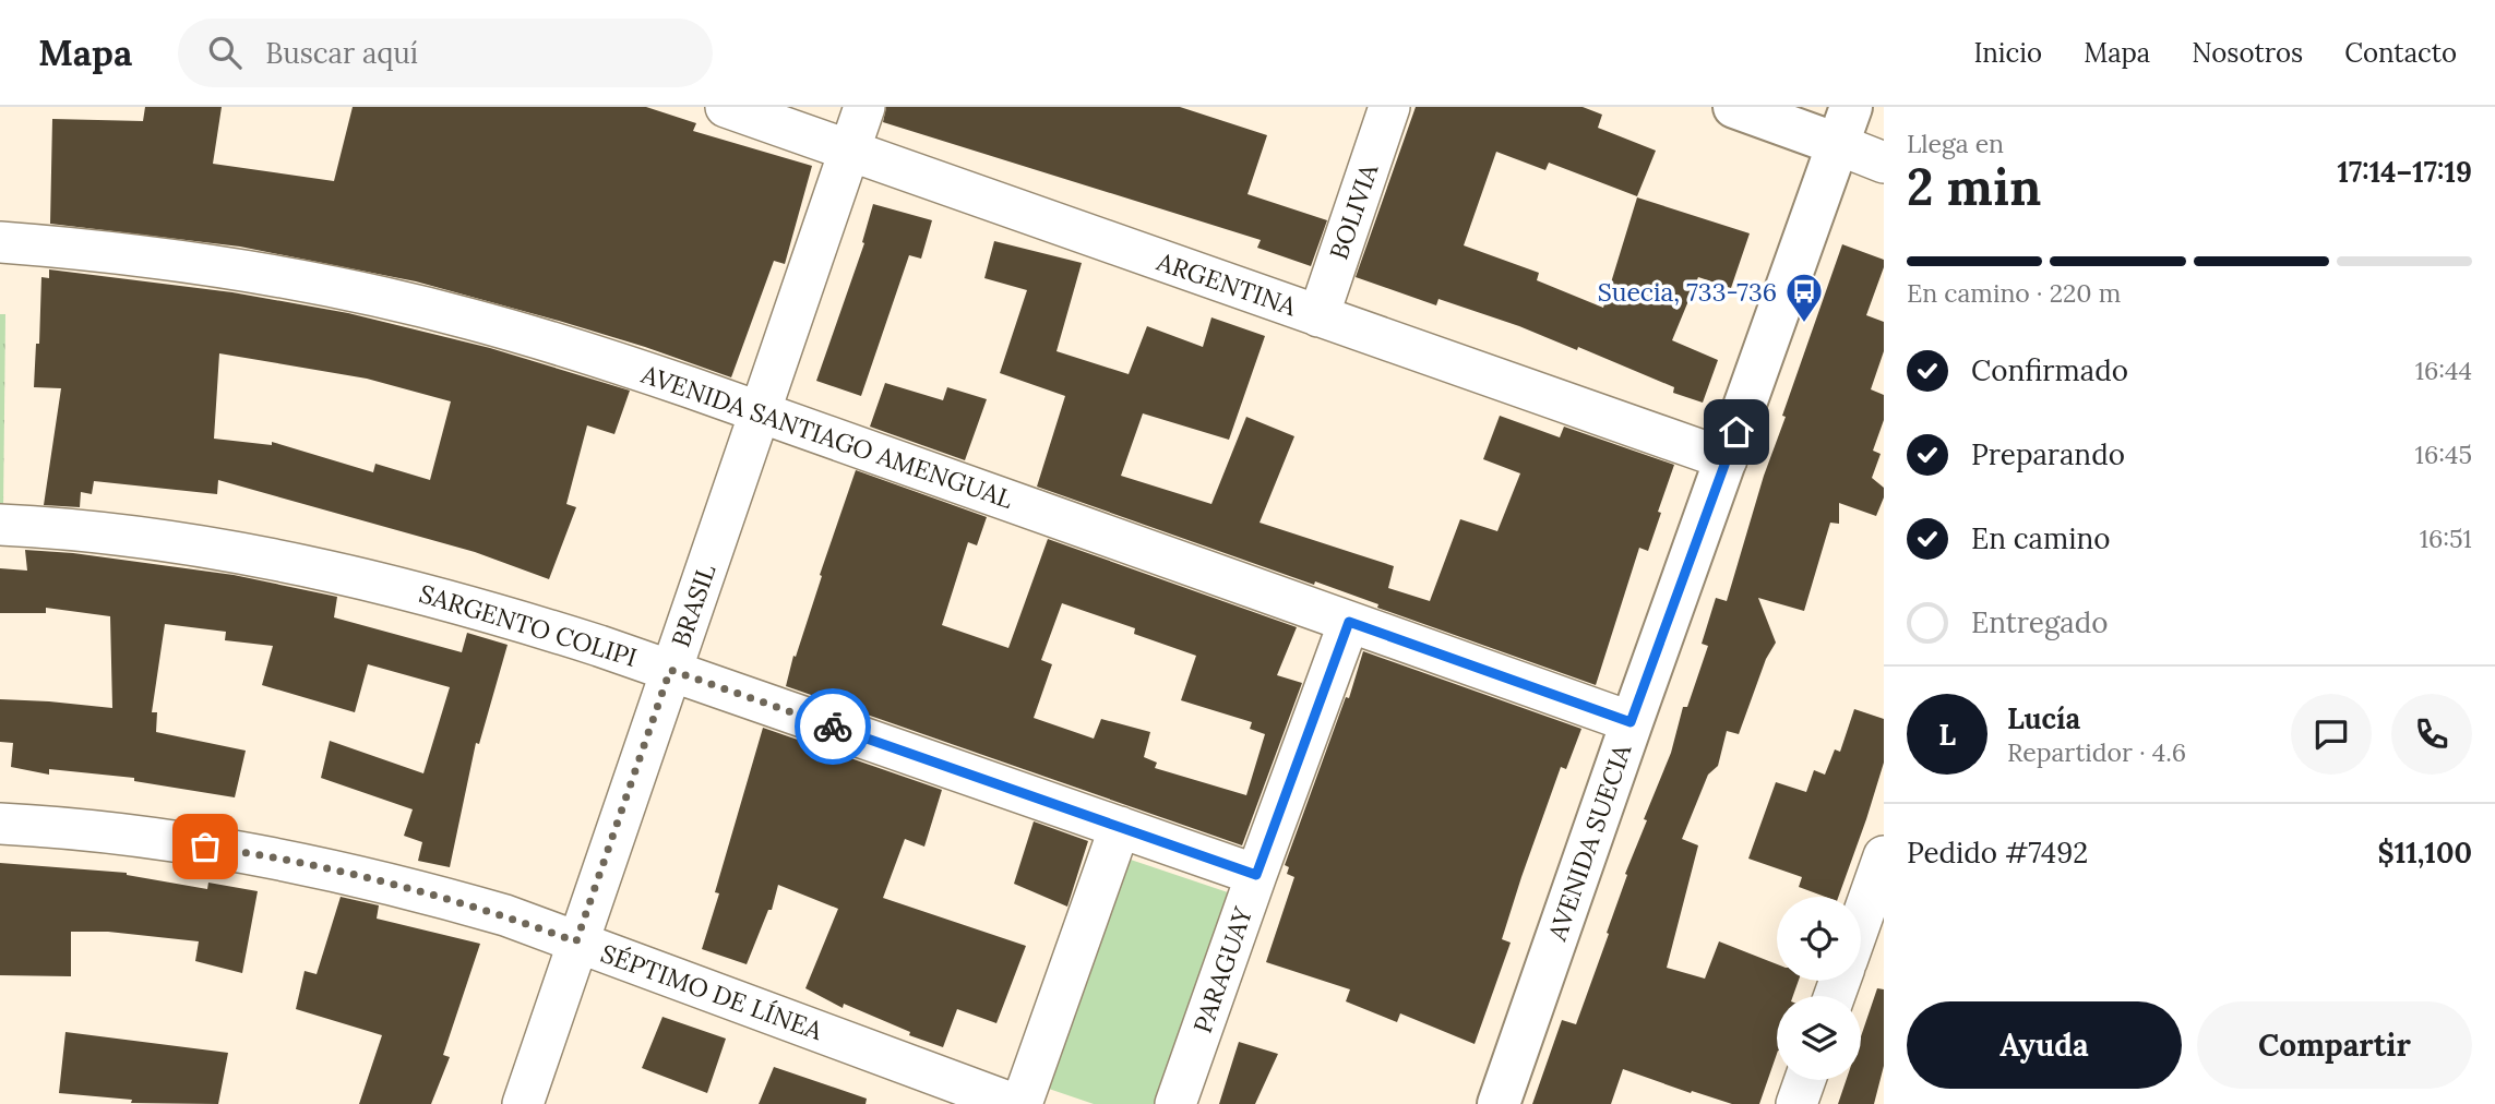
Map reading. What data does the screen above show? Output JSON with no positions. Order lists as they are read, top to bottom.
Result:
{
  "streets": {
    "main road": ["AVENIDA SUECIA"],
    "street": [
      "BOLIVIA",
      "ARGENTINA",
      "AVENIDA SANTIAGO AMENGUAL",
      "BRASIL",
      "SARGENTO COLIPI",
      "PARAGUAY",
      "SÉPTIMO DE LÍNEA"
    ]
  },
  "crossings": [
    ["BOLIVIA", "ARGENTINA"],
    ["ARGENTINA", "BRASIL"],
    ["ARGENTINA", "AVENIDA SUECIA"],
    ["AVENIDA SANTIAGO AMENGUAL", "BRASIL"],
    ["AVENIDA SANTIAGO AMENGUAL", "AVENIDA SUECIA"],
    ["AVENIDA SANTIAGO AMENGUAL", "PARAGUAY"],
    ["BRASIL", "SARGENTO COLIPI"],
    ["BRASIL", "SÉPTIMO DE LÍNEA"],
    ["SARGENTO COLIPI", "PARAGUAY"]
  ],
  "places": {
    "bus stop": ["Suecia, 733-736"]
  },
  "page": {
    "header": "Mapa",
    "search": "Buscar aquí",
    "nav": [
      "Inicio",
      "Mapa",
      "Nosotros",
      "Contacto"
    ],
    "heading": ["2 min", "Llega en", "17:14–17:19"],
    "panel": [
      "Lucía",
      "Repartidor · 4.6",
      "Pedido #7492",
      "$11,100"
    ],
    "bar": "En camino · 220 m",
    "list": [
      ["Confirmado", "16:44"],
      ["Preparando", "16:45"],
      ["En camino", "16:51"],
      "Entregado"
    ],
    "round": "L",
    "buttons": ["Ayuda", "Compartir"]
  }
}
